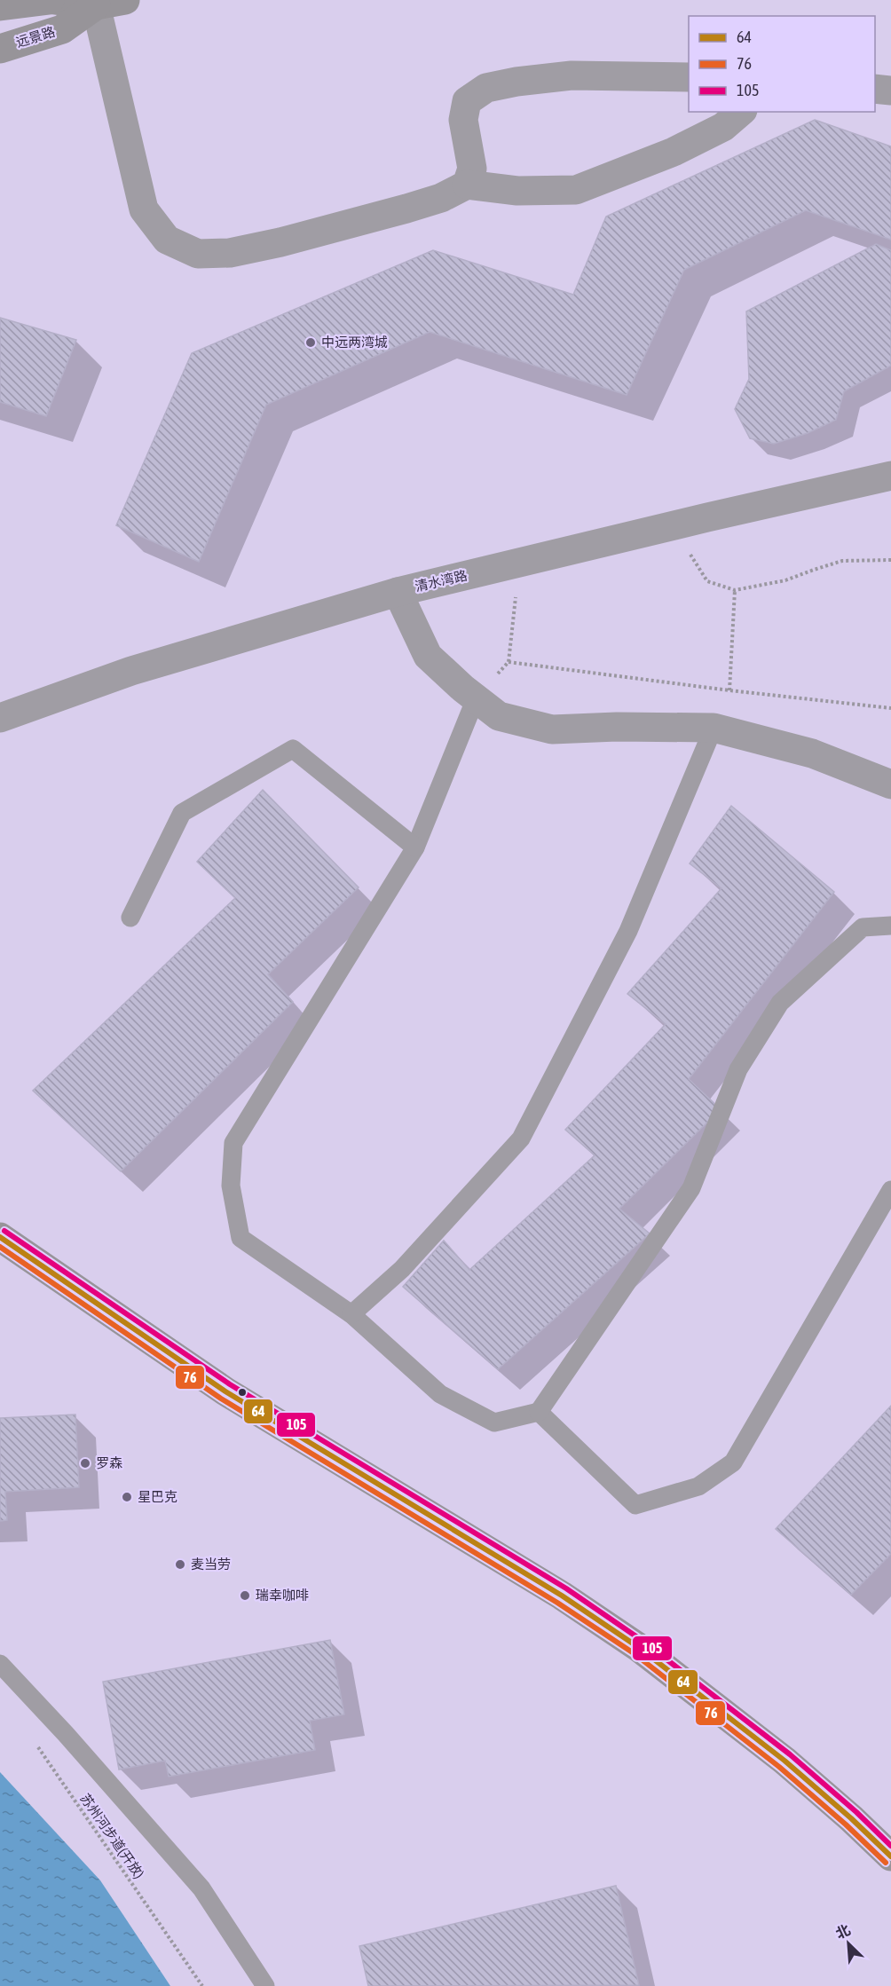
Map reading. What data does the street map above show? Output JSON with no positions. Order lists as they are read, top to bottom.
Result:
{
  "streets": {
    "street": ["远景路", "清水湾路"],
    "path": ["苏州河步道(开放)"]
  },
  "places": [
    "中远两湾城",
    "罗森",
    "星巴克",
    "麦当劳",
    "瑞幸咖啡"
  ],
  "lines": ["transit line 105", "transit line 64", "transit line 76"],
  "legend": ["64", "76", "105"],
  "north": "top left"
}
